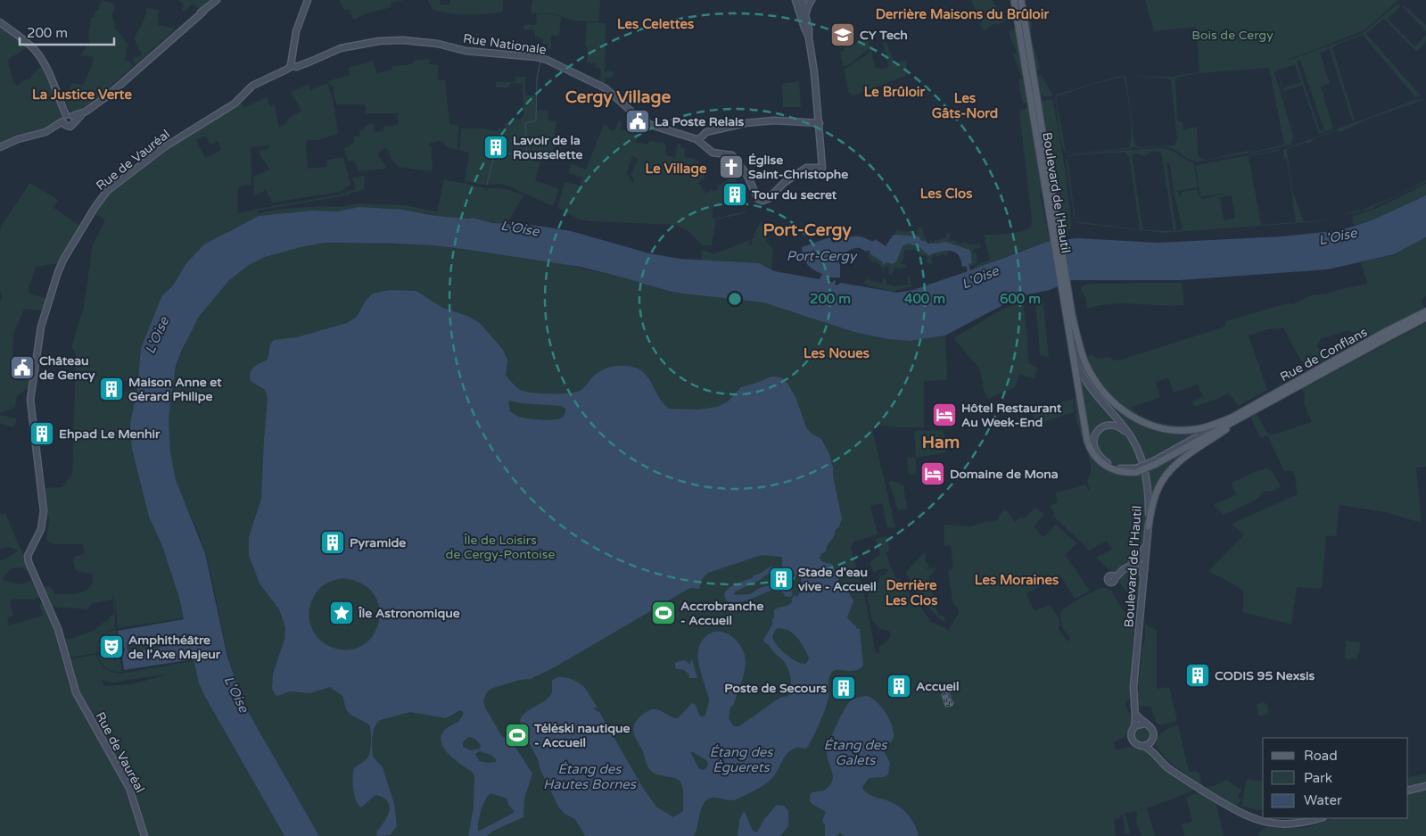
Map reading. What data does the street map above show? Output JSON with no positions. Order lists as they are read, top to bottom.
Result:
{
  "streets": {
    "main road": ["Boulevard de l'Hautil", "Rue de Conflans"],
    "street": ["Rue Nationale", "Rue de Vauréal"]
  },
  "crossings": [
    ["Rue Nationale", "Rue de Vauréal"],
    ["Boulevard de l'Hautil", "Rue de Conflans"]
  ],
  "districts": [
    "Derrière Maisons du Brûloir",
    "Les Celettes",
    "Le Brûloir",
    "La Justice Verte",
    "Cergy Village",
    "Les Gâts-Nord",
    "Le Village",
    "Les Clos",
    "Port-Cergy",
    "Les Noues",
    "Ham",
    "Les Moraines",
    "Derrière Les Clos"
  ],
  "water": [
    "L'Oise",
    "Port-Cergy",
    "Étang des Galets",
    "Étang des Éguerets",
    "Étang des Hautes Bornes"
  ],
  "parks": ["Bois de Cergy", "Île de Loisirs de Cergy-Pontoise"],
  "places": {
    "school or university": ["CY Tech"],
    "public building": ["La Poste Relais", "Château de Gency"],
    "building": [
      "Lavoir de la Rousselette",
      "Tour du secret",
      "Maison Anne et Gérard Philipe",
      "Ehpad Le Menhir",
      "Pyramide",
      "Stade d'eau vive - Accueil",
      "CODIS 95 Nexsis",
      "Accueil",
      "Poste de Secours"
    ],
    "church": ["Église Saint-Christophe"],
    "hotel": ["Hôtel Restaurant Au Week-End", "Domaine de Mona"],
    "place": ["Île Astronomique"],
    "sports": ["Accrobranche - Accueil", "Téléski nautique - Accueil"],
    "theatre": ["Amphithéâtre de l'Axe Majeur"]
  },
  "legend": ["Road", "Park", "Water"],
  "scale_bar": "200 m",
  "rings": ["200 m", "400 m", "600 m"]
}
